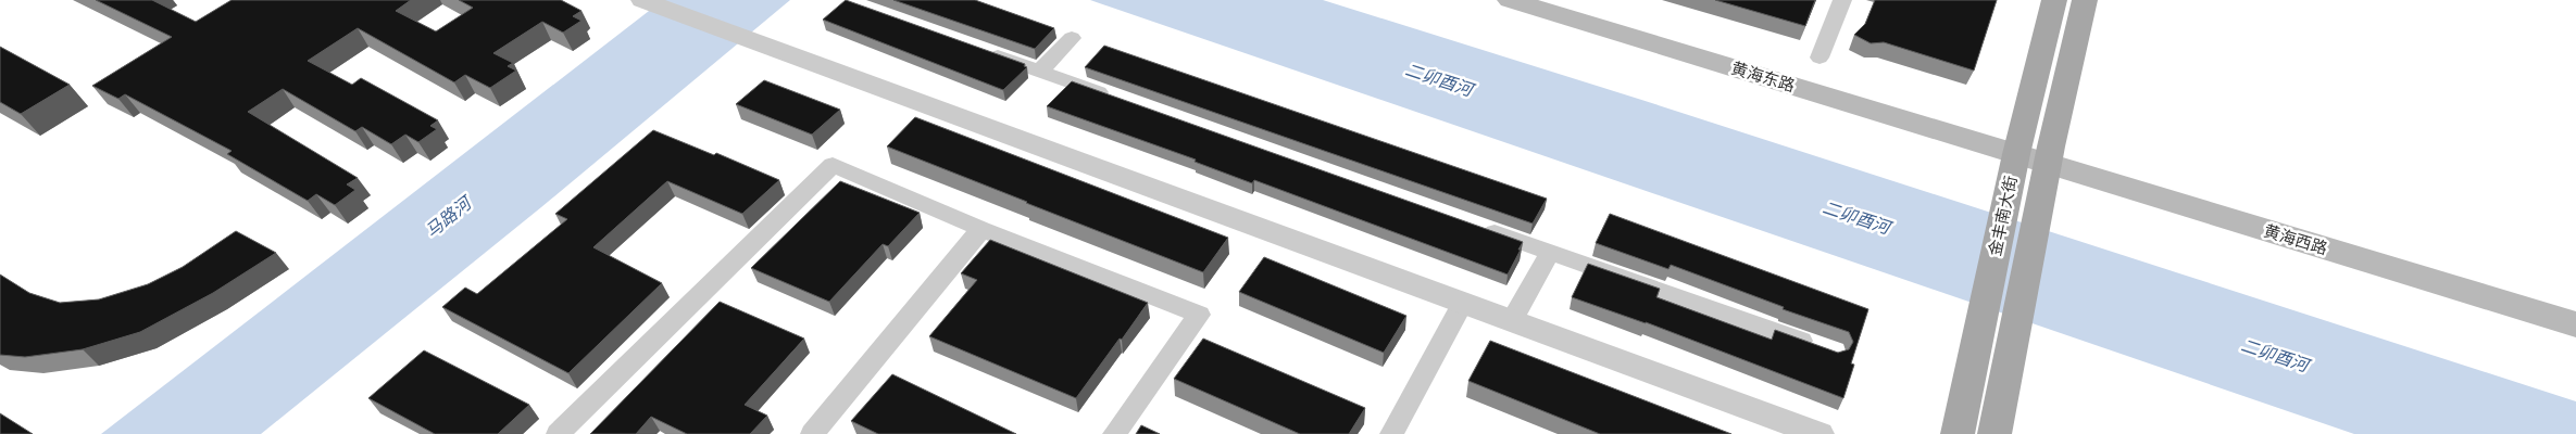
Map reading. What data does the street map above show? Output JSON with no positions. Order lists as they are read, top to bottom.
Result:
{
  "streets": {
    "main road": ["黄海东路", "金丰南大街", "黄海西路"]
  },
  "crossings": [
    ["黄海东路", "金丰南大街"],
    ["黄海东路", "黄海西路"],
    ["金丰南大街", "黄海西路"]
  ],
  "water": ["二卯酉河", "马路河"]
}
